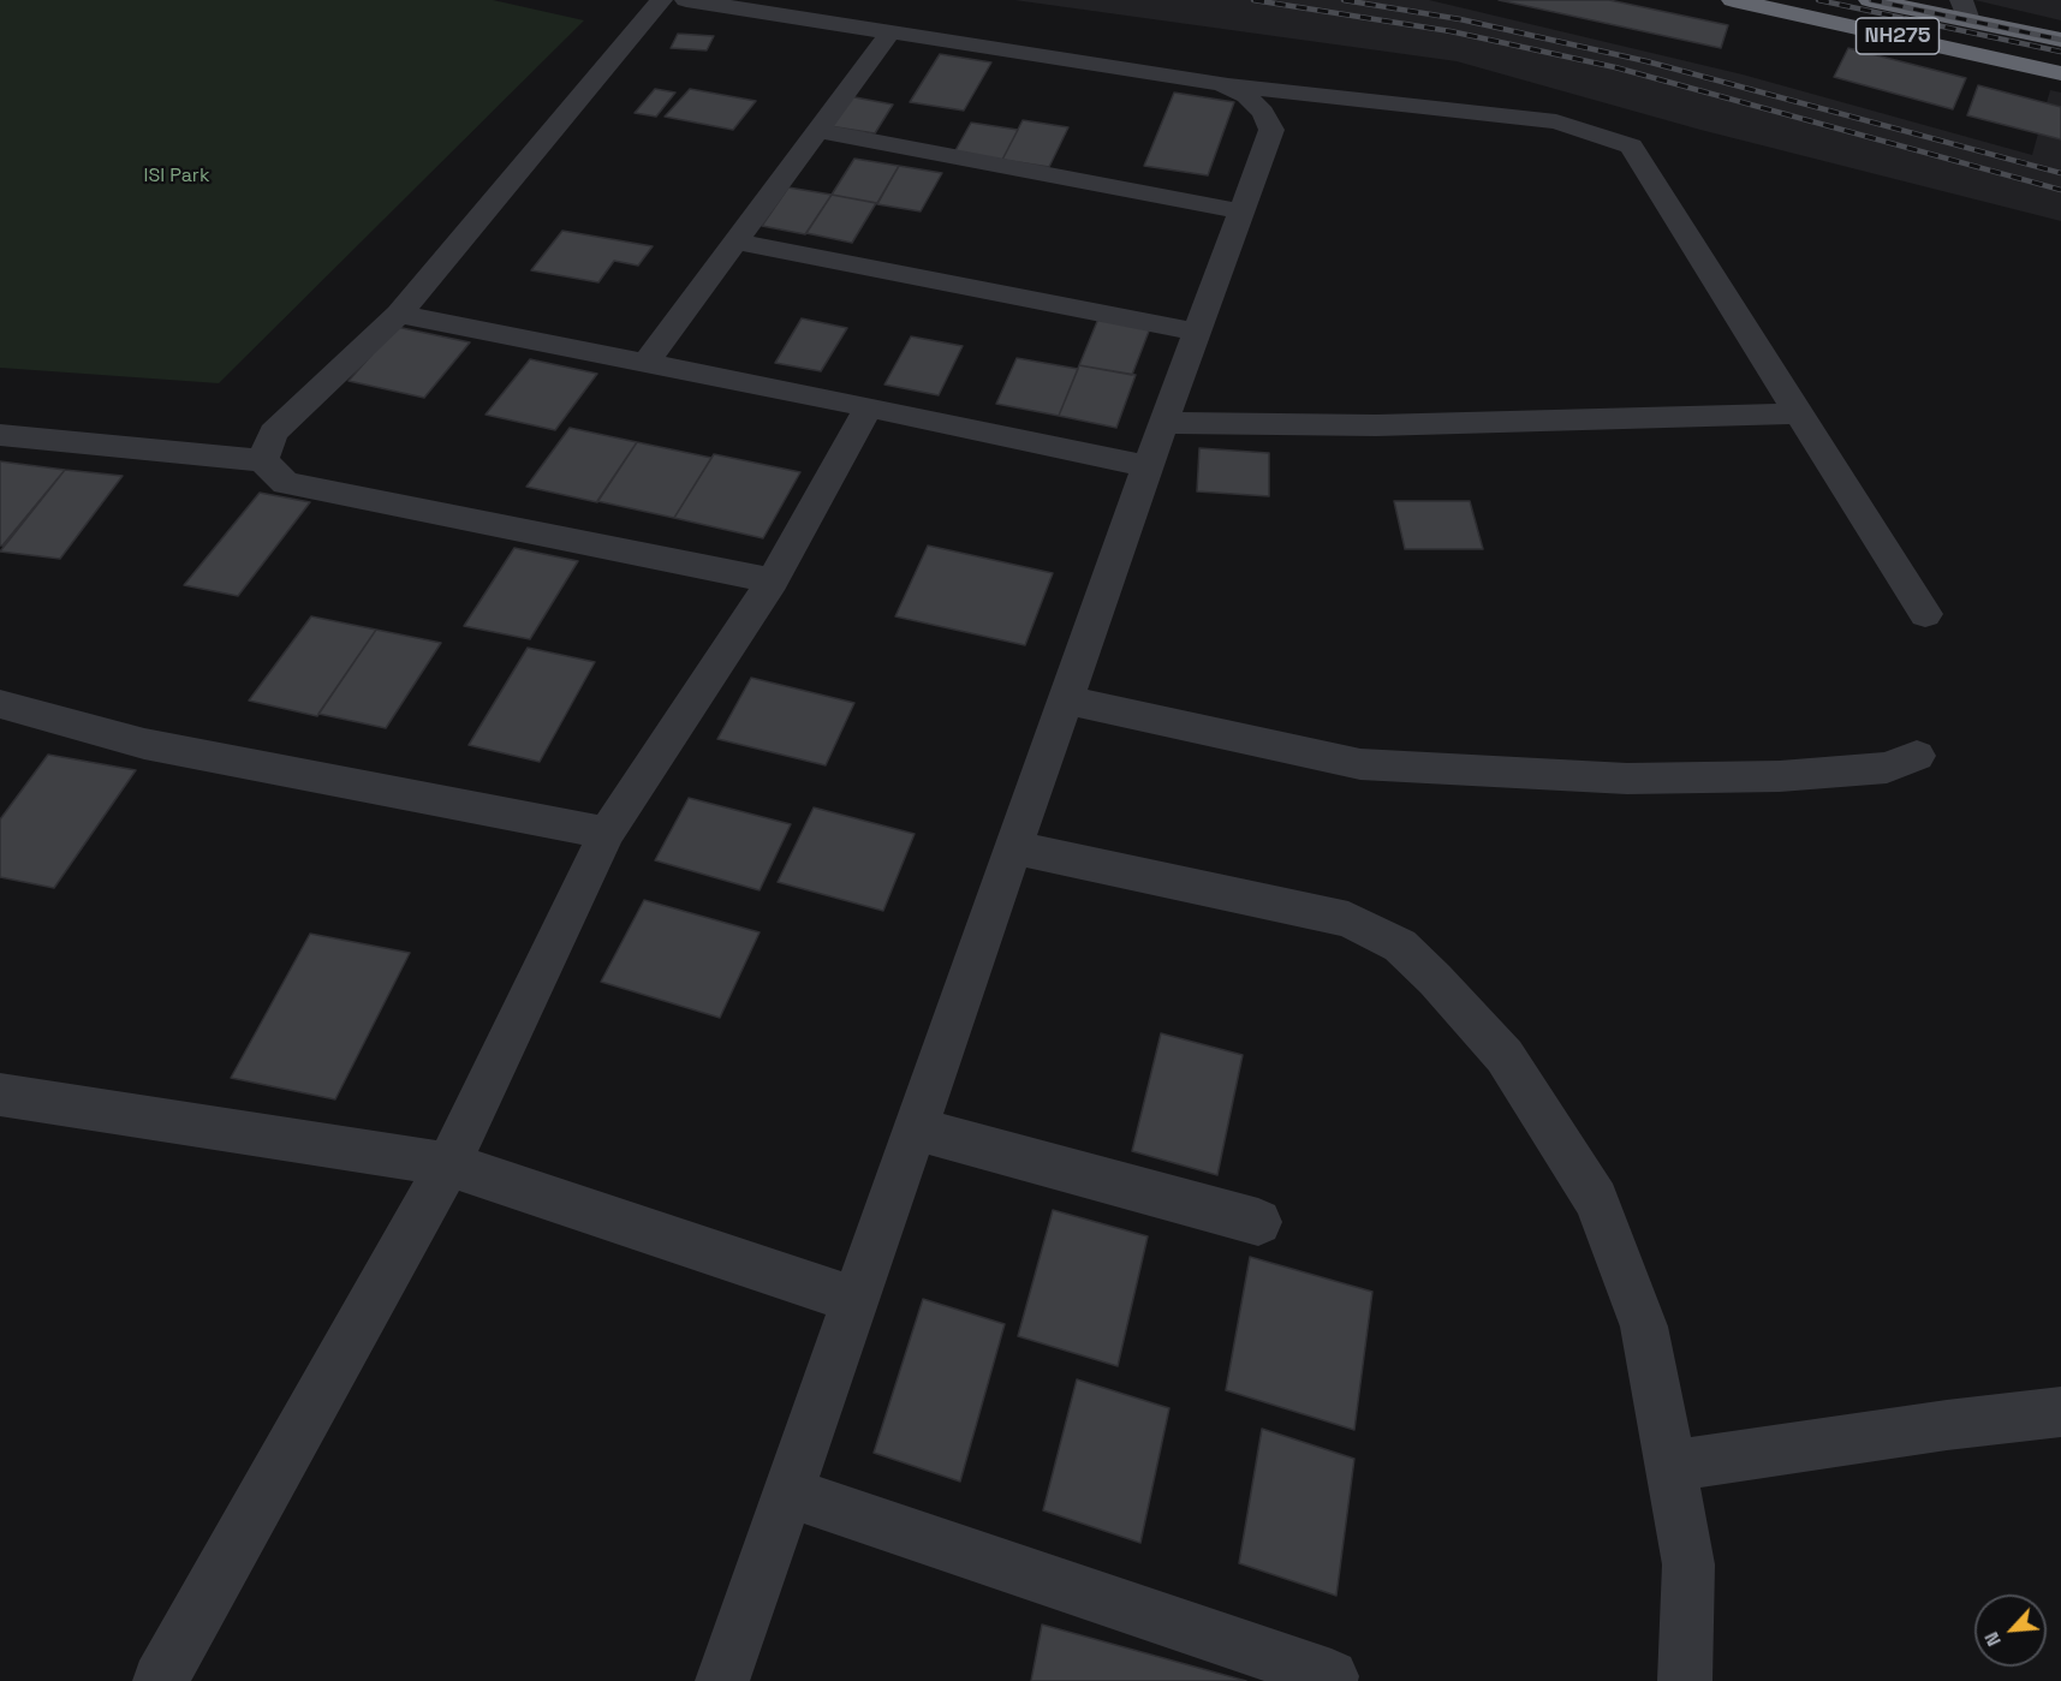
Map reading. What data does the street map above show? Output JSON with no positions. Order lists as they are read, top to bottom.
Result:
{
  "streets": {
    "highway": ["NH275"]
  },
  "parks": ["ISI Park"],
  "north": "bottom left"
}
